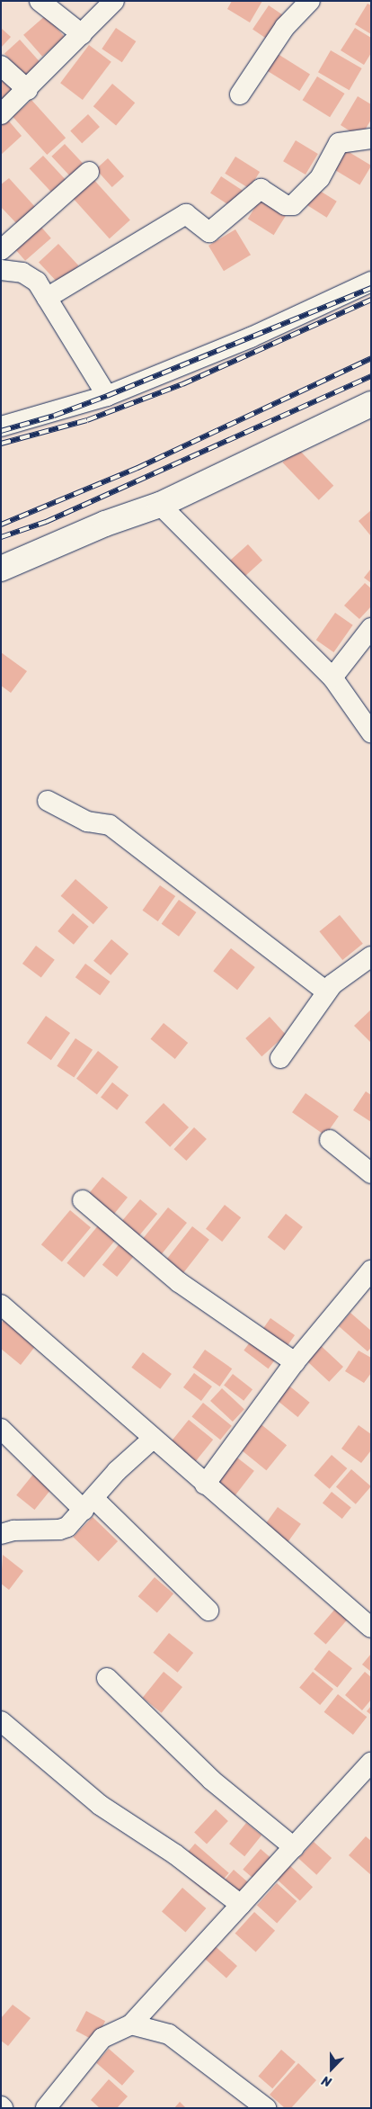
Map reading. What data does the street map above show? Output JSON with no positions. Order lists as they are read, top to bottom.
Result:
{
  "north": "bottom"
}
